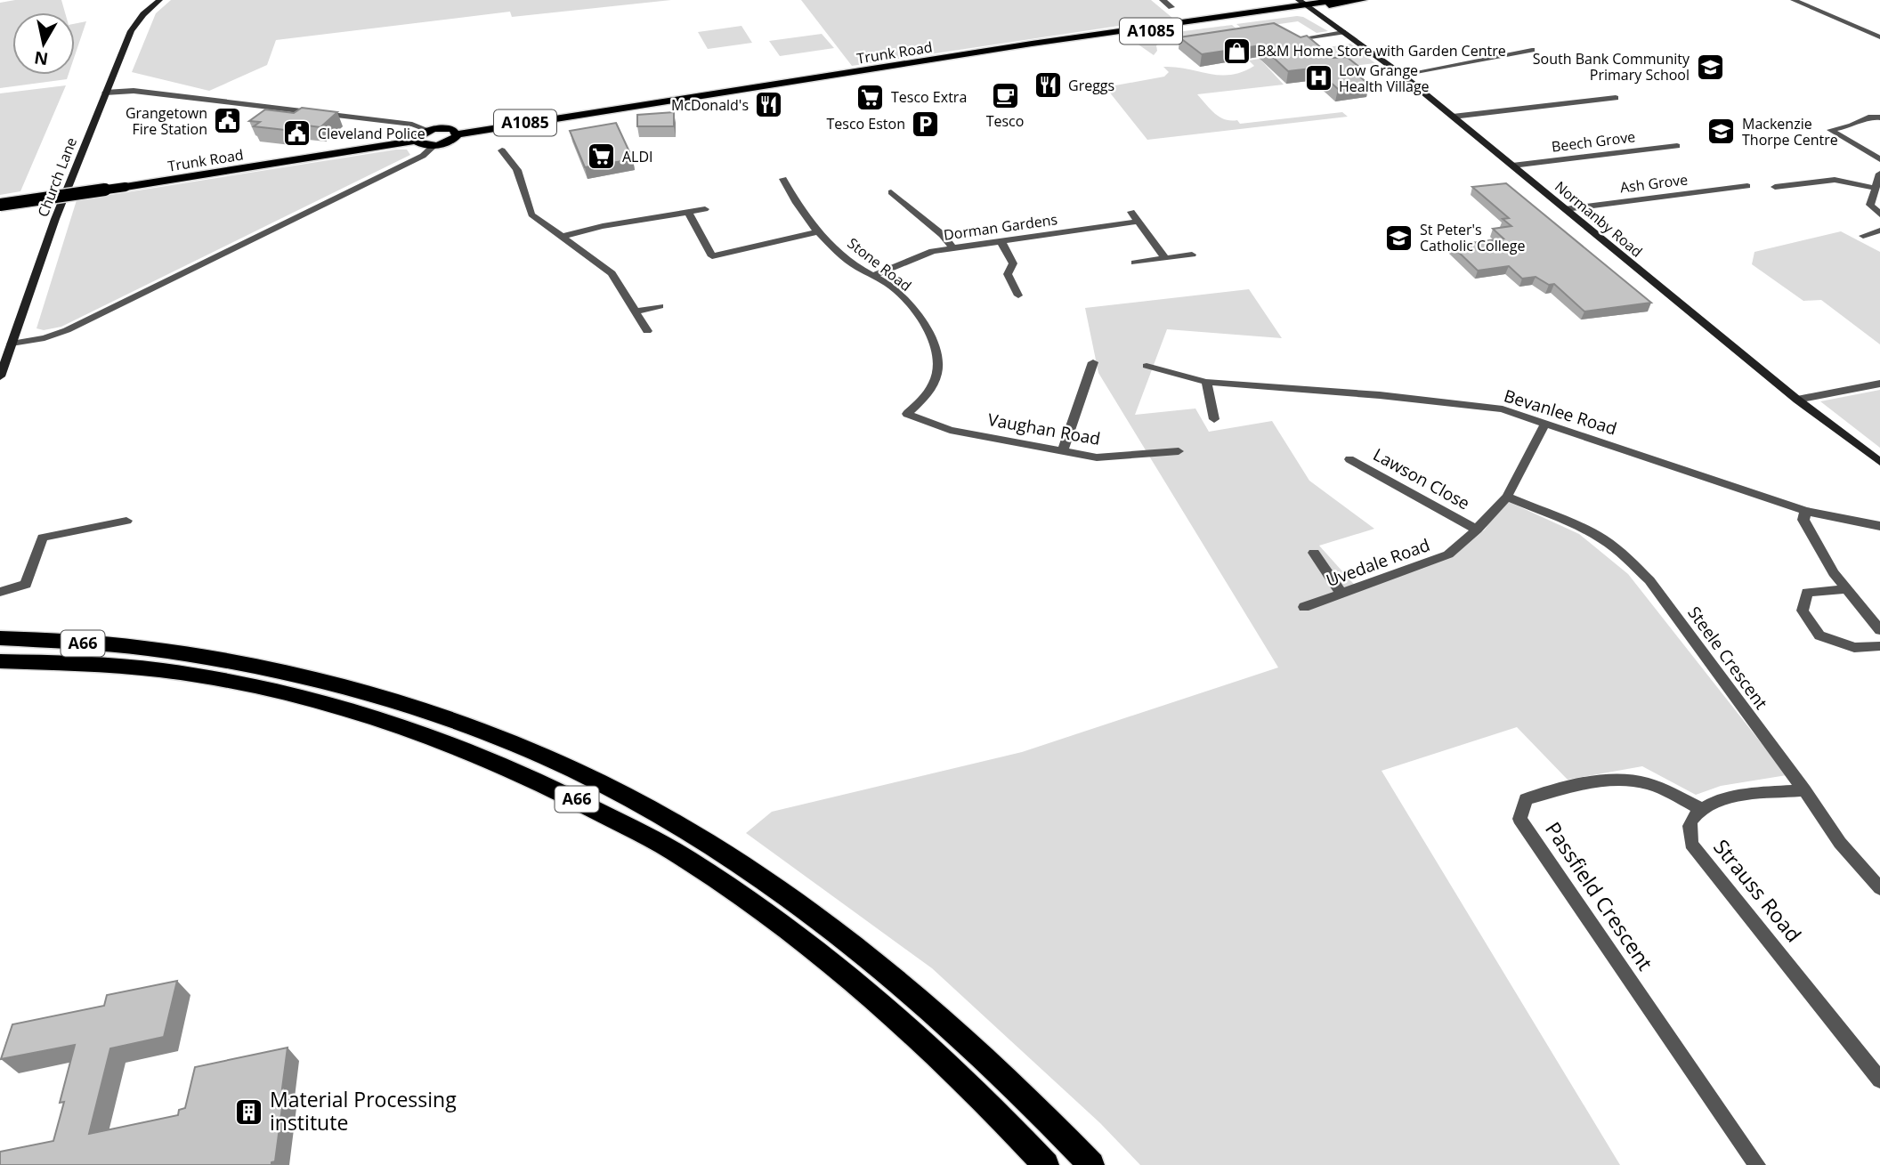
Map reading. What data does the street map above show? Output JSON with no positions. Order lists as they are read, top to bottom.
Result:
{
  "streets": {
    "highway": ["A66"],
    "main road": ["A1085", "Trunk Road"],
    "street": [
      "Beech Grove",
      "Church Lane",
      "Ash Grove",
      "Normanby Road",
      "Dorman Gardens",
      "Stone Road",
      "Bevanlee Road",
      "Vaughan Road",
      "Lawson Close",
      "Uvedale Road",
      "Steele Crescent",
      "Strauss Road",
      "Passfield Crescent"
    ]
  },
  "crossings": [
    ["A1085", "Trunk Road"],
    ["A1085", "Normanby Road"],
    ["Trunk Road", "Normanby Road"],
    ["Beech Grove", "Normanby Road"],
    ["Ash Grove", "Normanby Road"],
    ["Dorman Gardens", "Stone Road"],
    ["Stone Road", "Vaughan Road"],
    ["Bevanlee Road", "Uvedale Road"],
    ["Lawson Close", "Uvedale Road"],
    ["Uvedale Road", "Steele Crescent"],
    ["Strauss Road", "Passfield Crescent"]
  ],
  "places": {
    "shop": ["B&M Home Store with Garden Centre"],
    "school or university": ["South Bank Community Primary School", "Mackenzie Thorpe Centre", "St Peter's Catholic College"],
    "hospital": ["Low Grange Health Village"],
    "restaurant": ["Greggs", "McDonald's"],
    "cafe": ["Tesco"],
    "supermarket": ["Tesco Extra", "ALDI"],
    "public building": ["Grangetown Fire Station", "Cleveland Police"],
    "parking": ["Tesco Eston"],
    "building": ["Material Processing institute"]
  },
  "north": "bottom"
}
